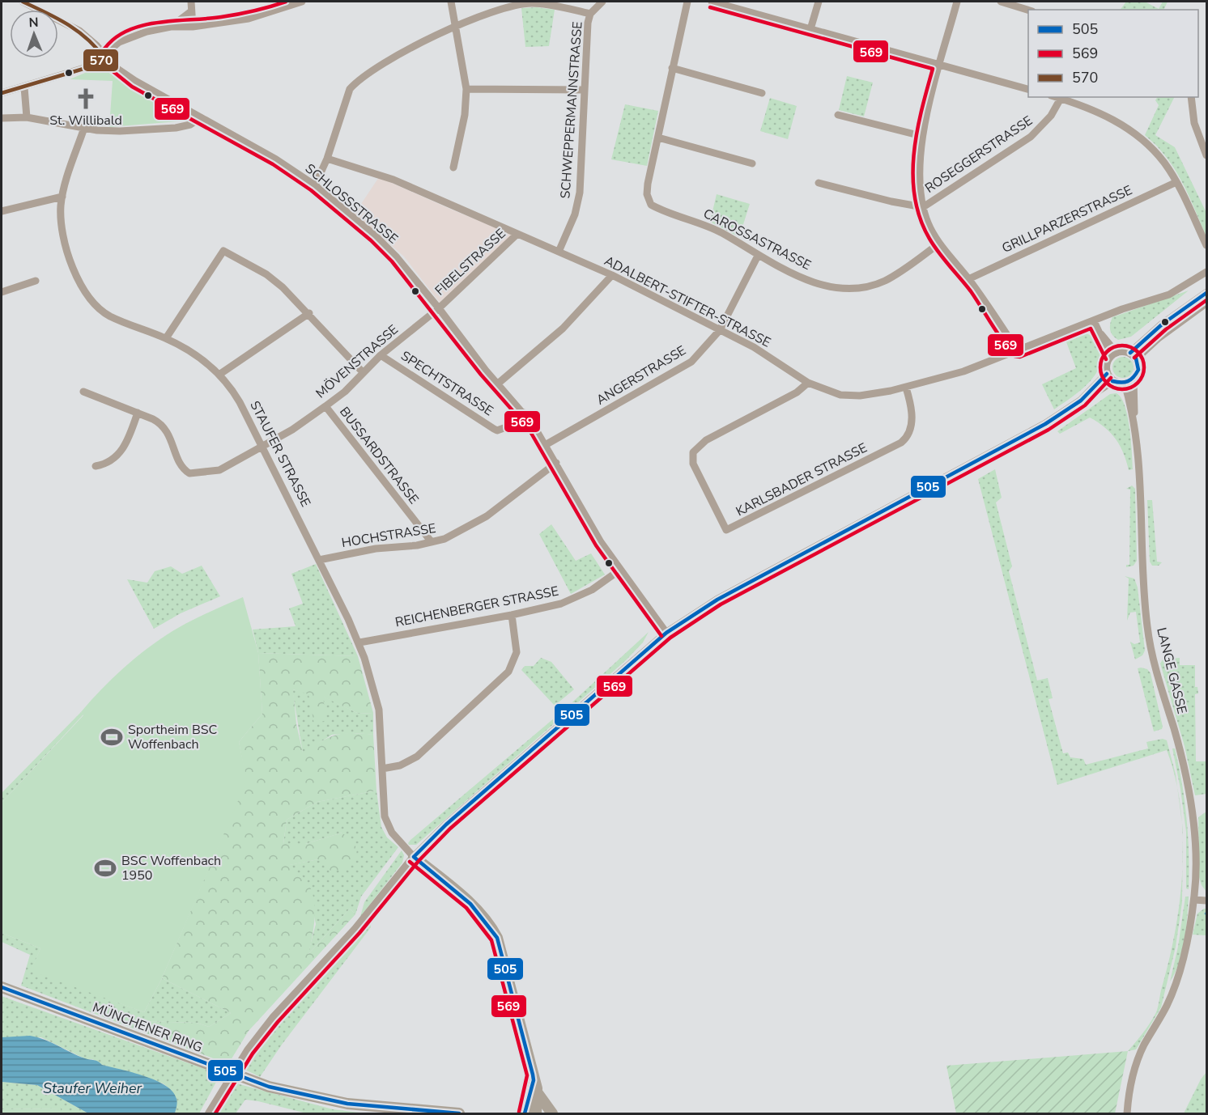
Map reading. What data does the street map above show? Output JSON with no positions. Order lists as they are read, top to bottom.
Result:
{
  "streets": {
    "main road": ["MÜNCHENER RING"],
    "street": [
      "SCHWEPPERMANNSTRASSE",
      "ROSEGGERSTRASSE",
      "SCHLOSSSTRASSE",
      "GRILLPARZERSTRASSE",
      "CAROSSASTRASSE",
      "FIBELSTRASSE",
      "ADALBERT-STIFTER-STRASSE",
      "MÖVENSTRASSE",
      "ANGERSTRASSE",
      "SPECHTSTRASSE",
      "STAUFER STRASSE",
      "BUSSARDSTRASSE",
      "KARLSBADER STRASSE",
      "HOCHSTRASSE",
      "REICHENBERGER STRASSE",
      "LANGE GASSE"
    ]
  },
  "crossings": [
    ["SCHWEPPERMANNSTRASSE", "ADALBERT-STIFTER-STRASSE"],
    ["SCHLOSSSTRASSE", "FIBELSTRASSE"],
    ["SCHLOSSSTRASSE", "MÖVENSTRASSE"],
    ["SCHLOSSSTRASSE", "ANGERSTRASSE"],
    ["SCHLOSSSTRASSE", "SPECHTSTRASSE"],
    ["SCHLOSSSTRASSE", "HOCHSTRASSE"],
    ["SCHLOSSSTRASSE", "REICHENBERGER STRASSE"],
    ["CAROSSASTRASSE", "ANGERSTRASSE"],
    ["FIBELSTRASSE", "ADALBERT-STIFTER-STRASSE"],
    ["FIBELSTRASSE", "MÖVENSTRASSE"],
    ["ADALBERT-STIFTER-STRASSE", "ANGERSTRASSE"],
    ["ADALBERT-STIFTER-STRASSE", "KARLSBADER STRASSE"],
    ["MÖVENSTRASSE", "SPECHTSTRASSE"],
    ["MÖVENSTRASSE", "STAUFER STRASSE"],
    ["MÖVENSTRASSE", "BUSSARDSTRASSE"],
    ["STAUFER STRASSE", "HOCHSTRASSE"],
    ["STAUFER STRASSE", "REICHENBERGER STRASSE"],
    ["BUSSARDSTRASSE", "HOCHSTRASSE"]
  ],
  "water": ["Staufer Weiher"],
  "places": {
    "church": ["St. Willibald"],
    "sports": ["Sportheim BSC Woffenbach", "BSC Woffenbach 1950"]
  },
  "lines": ["transit line 569", "transit line 570", "transit line 505"],
  "legend": ["505", "569", "570"],
  "north": "top"
}
